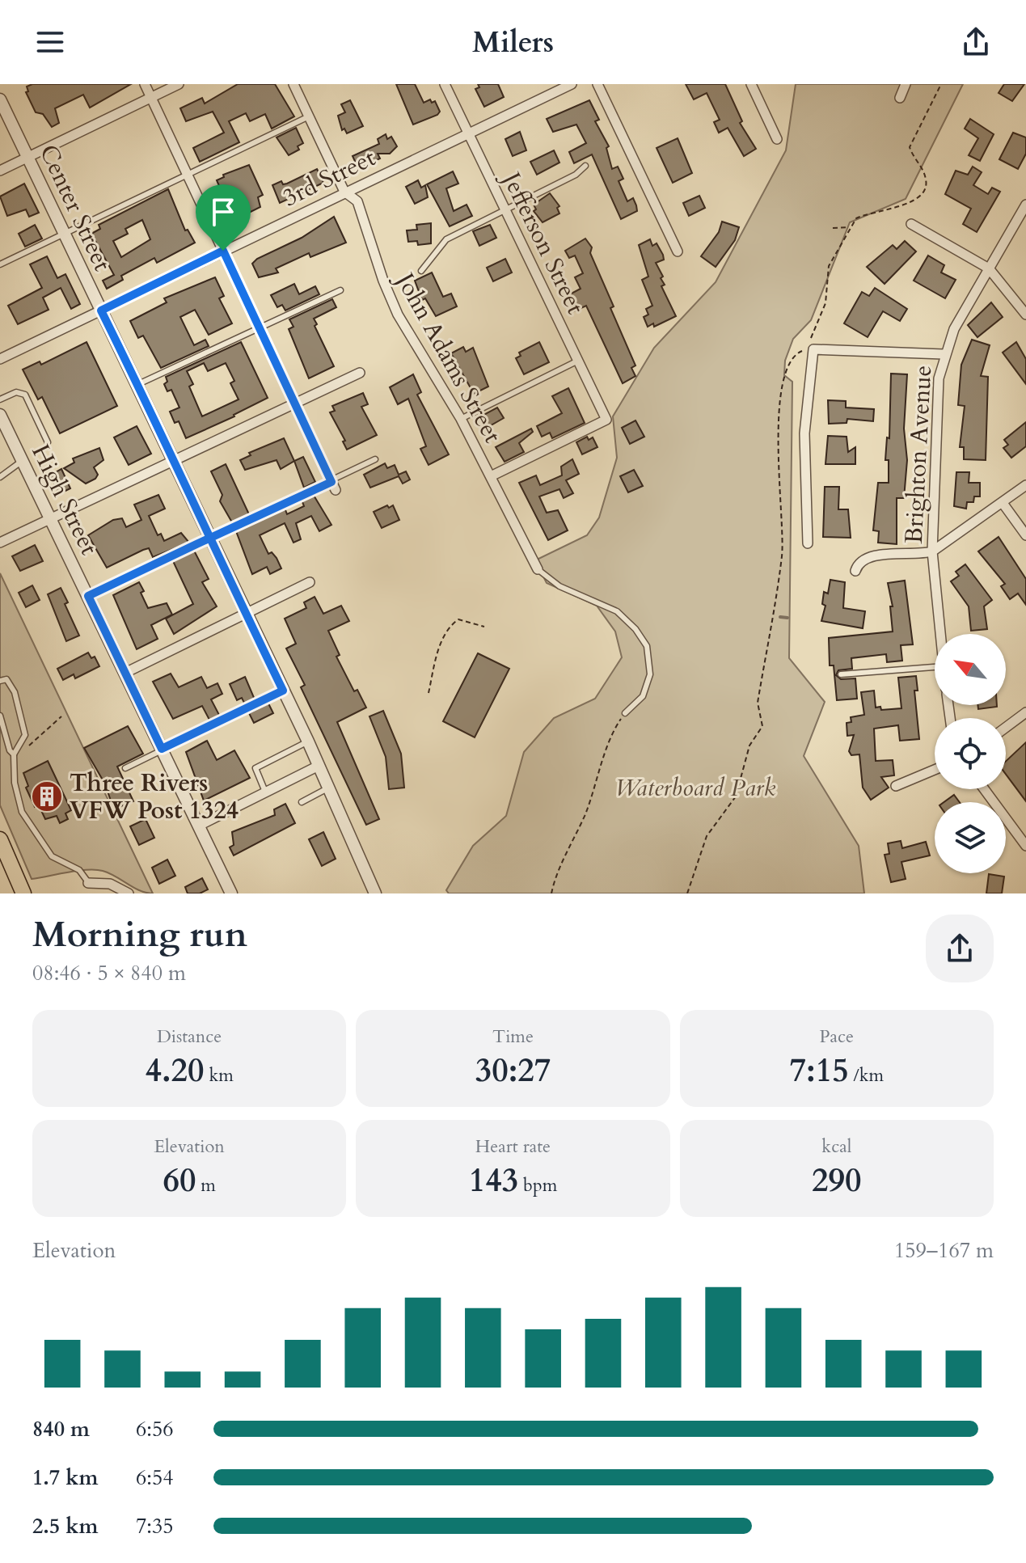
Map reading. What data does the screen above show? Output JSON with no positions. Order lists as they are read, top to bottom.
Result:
{
  "streets": {
    "street": [
      "3rd Street",
      "Center Street",
      "Jefferson Street",
      "John Adams Street",
      "Brighton Avenue",
      "High Street"
    ]
  },
  "crossings": [
    ["3rd Street", "Center Street"],
    ["3rd Street", "Jefferson Street"],
    ["3rd Street", "John Adams Street"],
    ["Jefferson Street", "John Adams Street"]
  ],
  "parks": ["Waterboard Park"],
  "places": {
    "building": ["Three Rivers VFW Post 1324"]
  },
  "north": "top left",
  "page": {
    "header": "Milers",
    "heading": ["Morning run", "08:46 · 5 × 840 m"],
    "stats": [
      ["Distance", "4.20 km"],
      ["Time", "30:27"],
      ["Pace", "7:15 /km"],
      ["Elevation", "60 m"],
      ["Heart rate", "143 bpm"],
      ["kcal", "290"]
    ],
    "chart": ["Elevation", "159–167 m"],
    "list": [
      {
        "name": "840 m",
        "note": "6:56"
      },
      {
        "name": "1.7 km",
        "note": "6:54"
      },
      {
        "name": "2.5 km",
        "note": "7:35"
      }
    ]
  }
}
